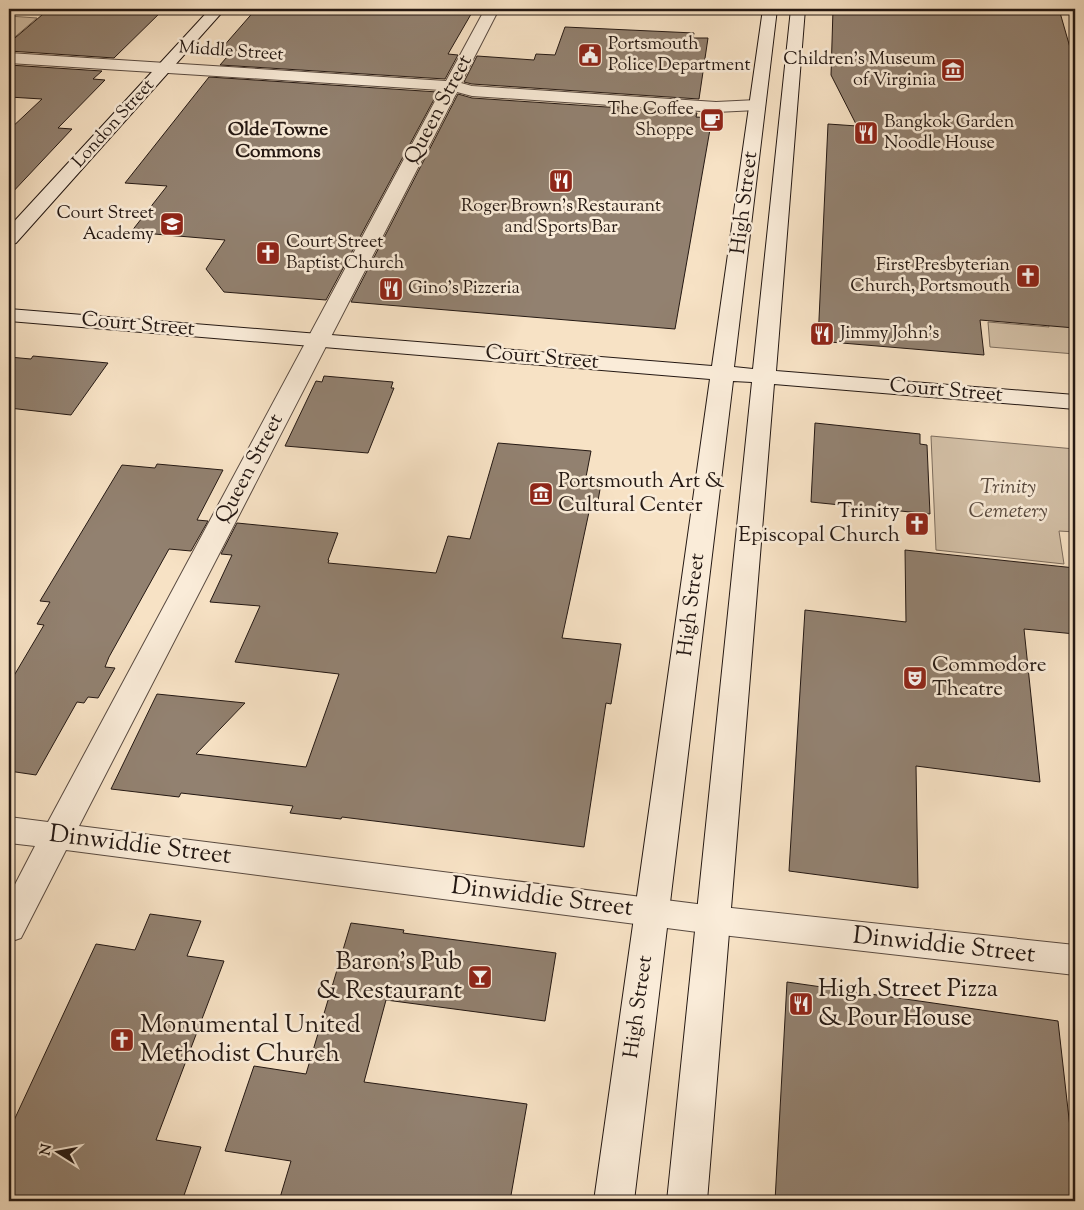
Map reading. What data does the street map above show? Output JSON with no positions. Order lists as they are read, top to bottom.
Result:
{
  "streets": {
    "street": [
      "Middle Street",
      "Queen Street",
      "London Street",
      "High Street",
      "Court Street",
      "Dinwiddie Street"
    ]
  },
  "crossings": [
    ["Middle Street", "Queen Street"],
    ["Middle Street", "London Street"],
    ["Middle Street", "High Street"],
    ["Queen Street", "Court Street"],
    ["Queen Street", "Dinwiddie Street"],
    ["High Street", "Court Street"],
    ["High Street", "Dinwiddie Street"]
  ],
  "districts": ["Olde Towne Commons"],
  "parks": ["Trinity Cemetery"],
  "places": {
    "public building": ["Portsmouth Police Department"],
    "museum": ["Children's Museum of Virginia", "Portsmouth Art & Cultural Center"],
    "cafe": ["The Coffee Shoppe"],
    "restaurant": [
      "Bangkok Garden Noodle House",
      "Roger Brown's Restaurant and Sports Bar",
      "Gino's Pizzeria",
      "Jimmy John's",
      "High Street Pizza & Pour House"
    ],
    "school or university": ["Court Street Academy"],
    "church": [
      "Court Street Baptist Church",
      "First Presbyterian Church, Portsmouth",
      "Trinity Episcopal Church",
      "Monumental United Methodist Church"
    ],
    "theatre": ["Commodore Theatre"],
    "bar": ["Baron’s Pub & Restaurant"]
  },
  "north": "left"
}
